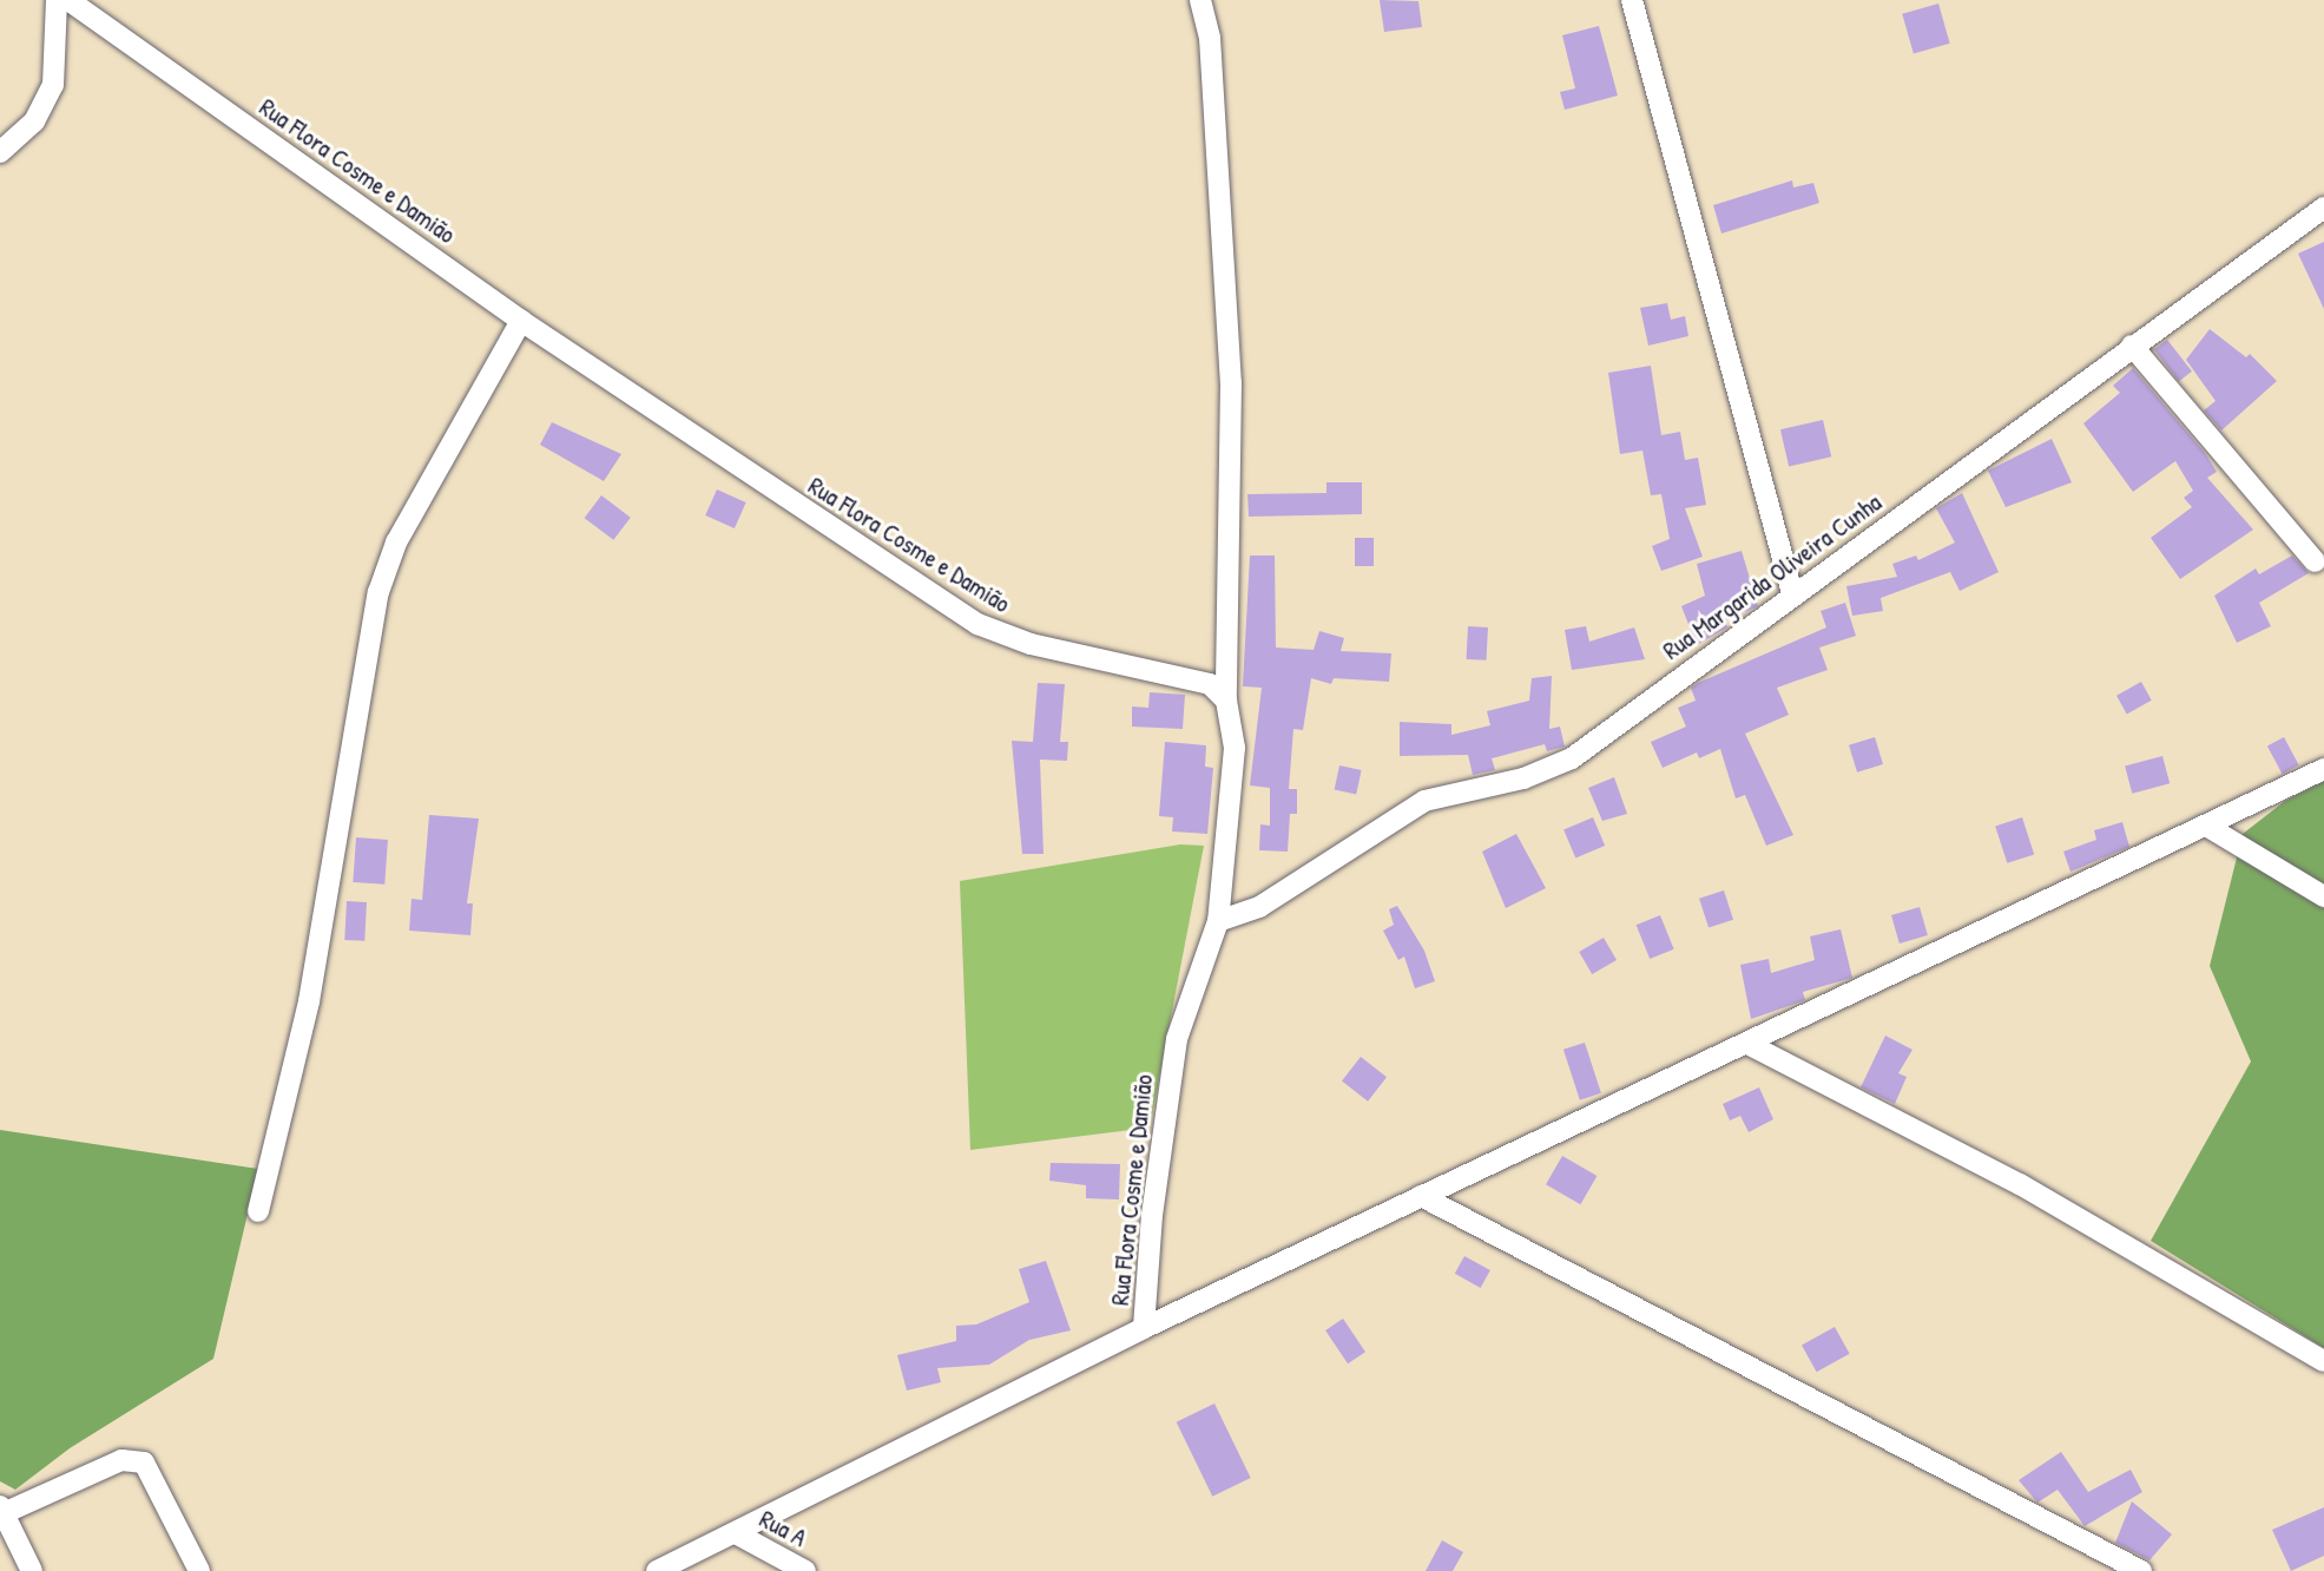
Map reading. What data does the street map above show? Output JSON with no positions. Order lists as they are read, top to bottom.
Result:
{
  "streets": {
    "street": ["Rua Flora Cosme e Damião", "Rua Margarida Oliveira Cunha", "Rua A"]
  },
  "crossings": [
    ["Rua Flora Cosme e Damião", "Rua Margarida Oliveira Cunha"]
  ]
}
